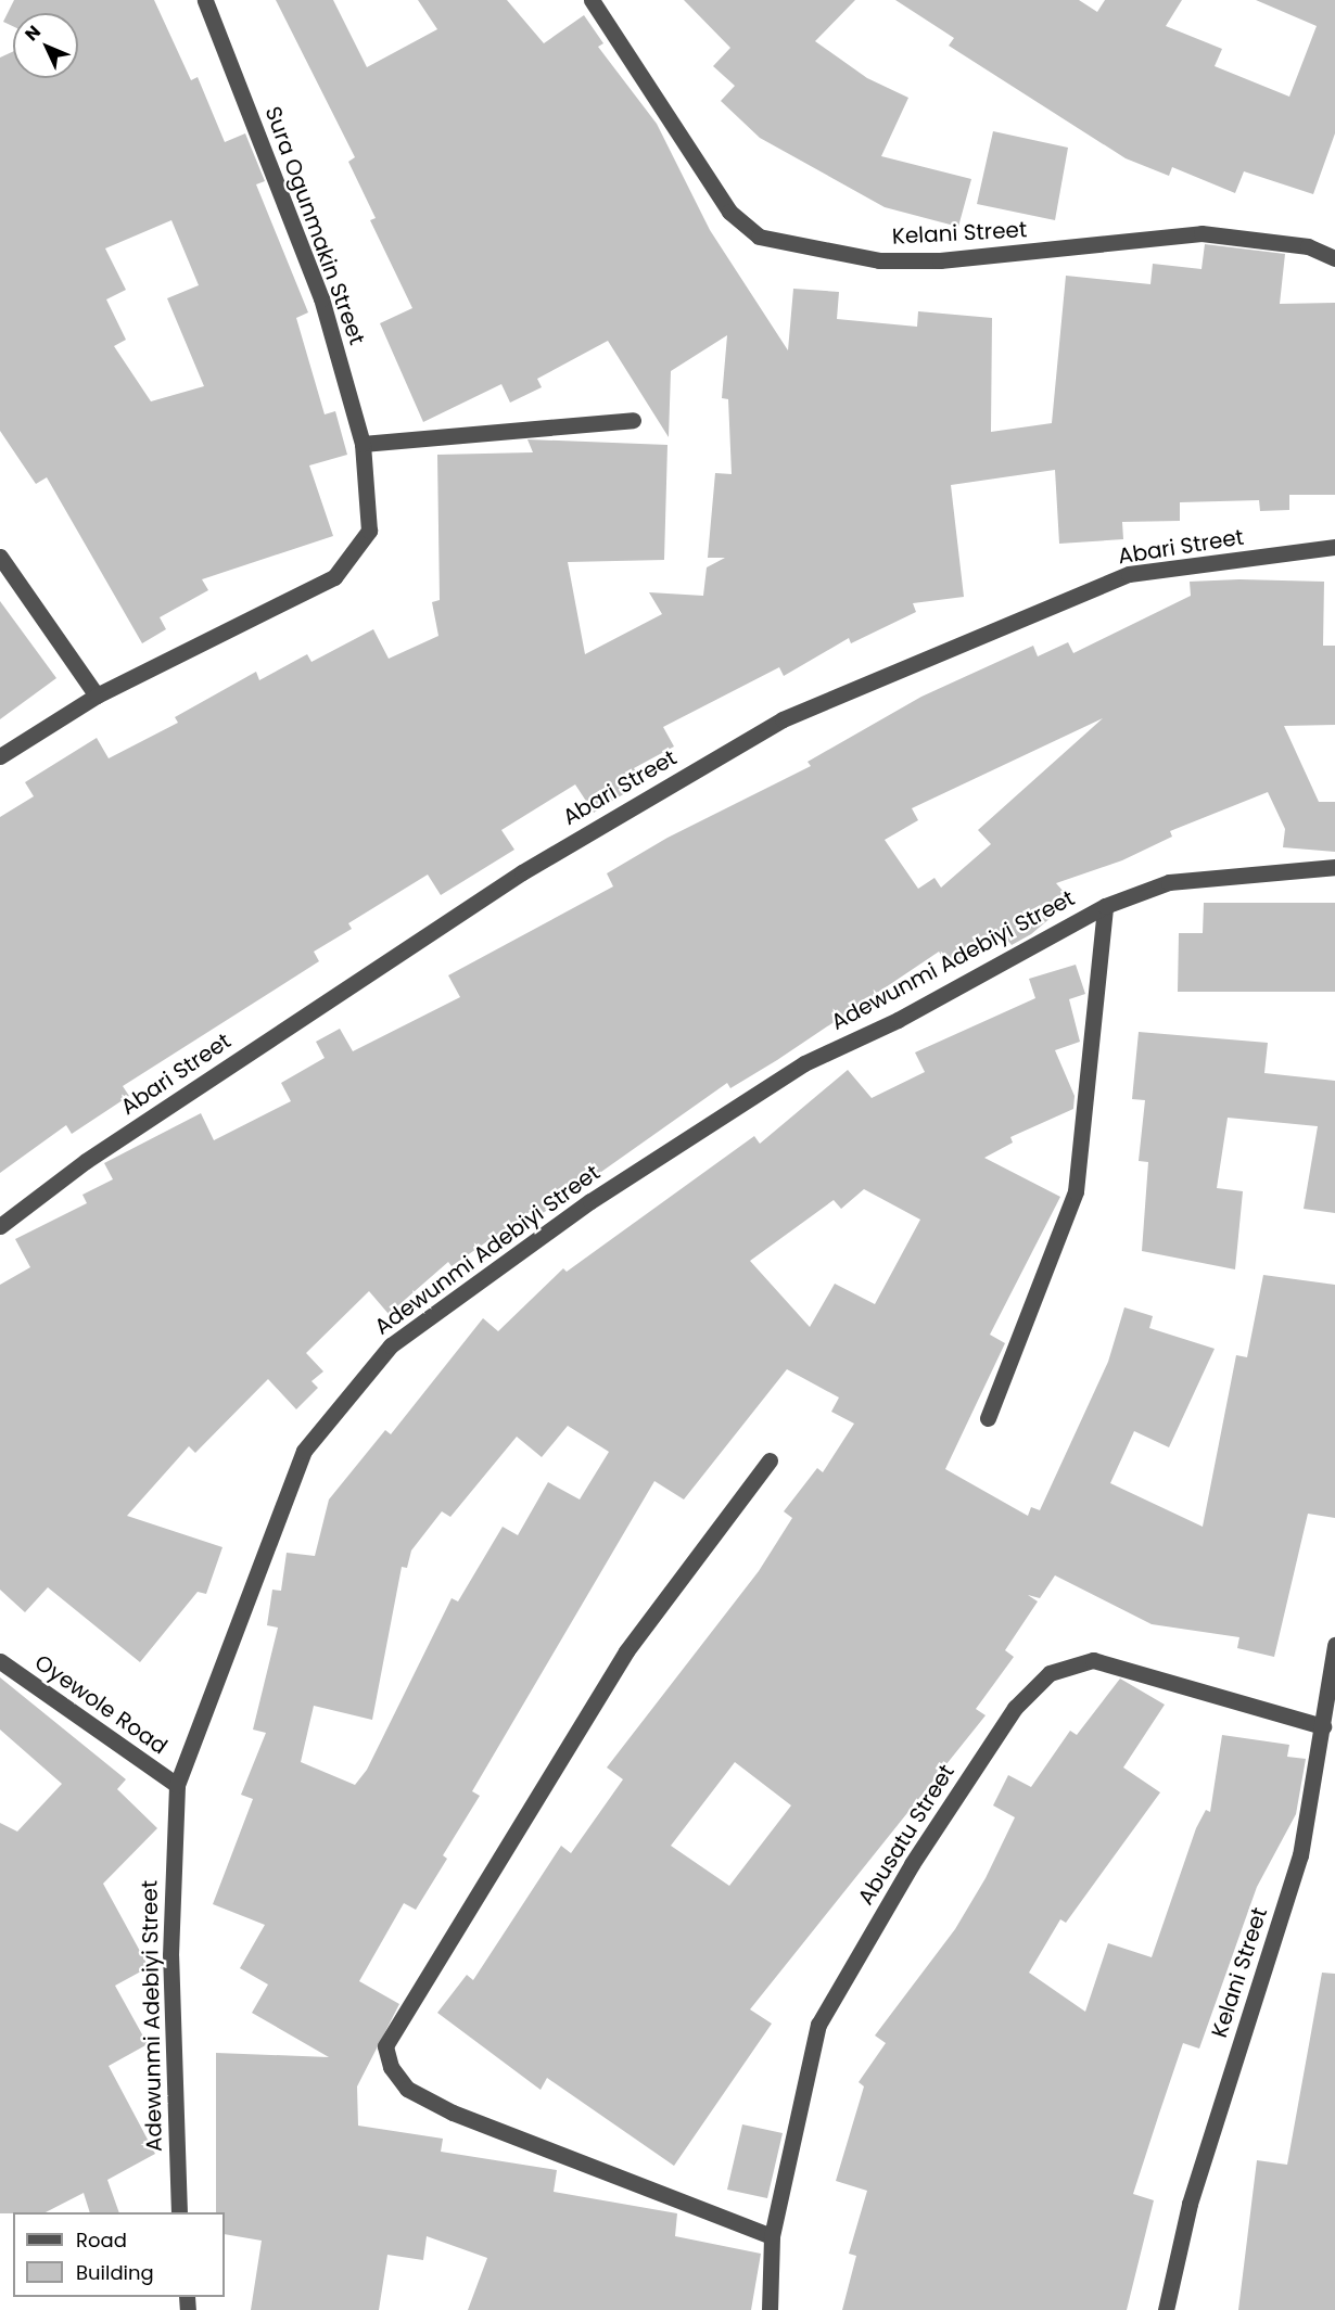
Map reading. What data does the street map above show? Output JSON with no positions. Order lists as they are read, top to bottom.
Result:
{
  "streets": {
    "street": [
      "Sura Ogunmakin Street",
      "Kelani Street",
      "Abari Street",
      "Adewunmi Adebiyi Street",
      "Oyewole Road",
      "Abusatu Street"
    ]
  },
  "crossings": [
    ["Kelani Street", "Abusatu Street"],
    ["Adewunmi Adebiyi Street", "Oyewole Road"]
  ],
  "legend": ["Road", "Building"],
  "north": "top left"
}
